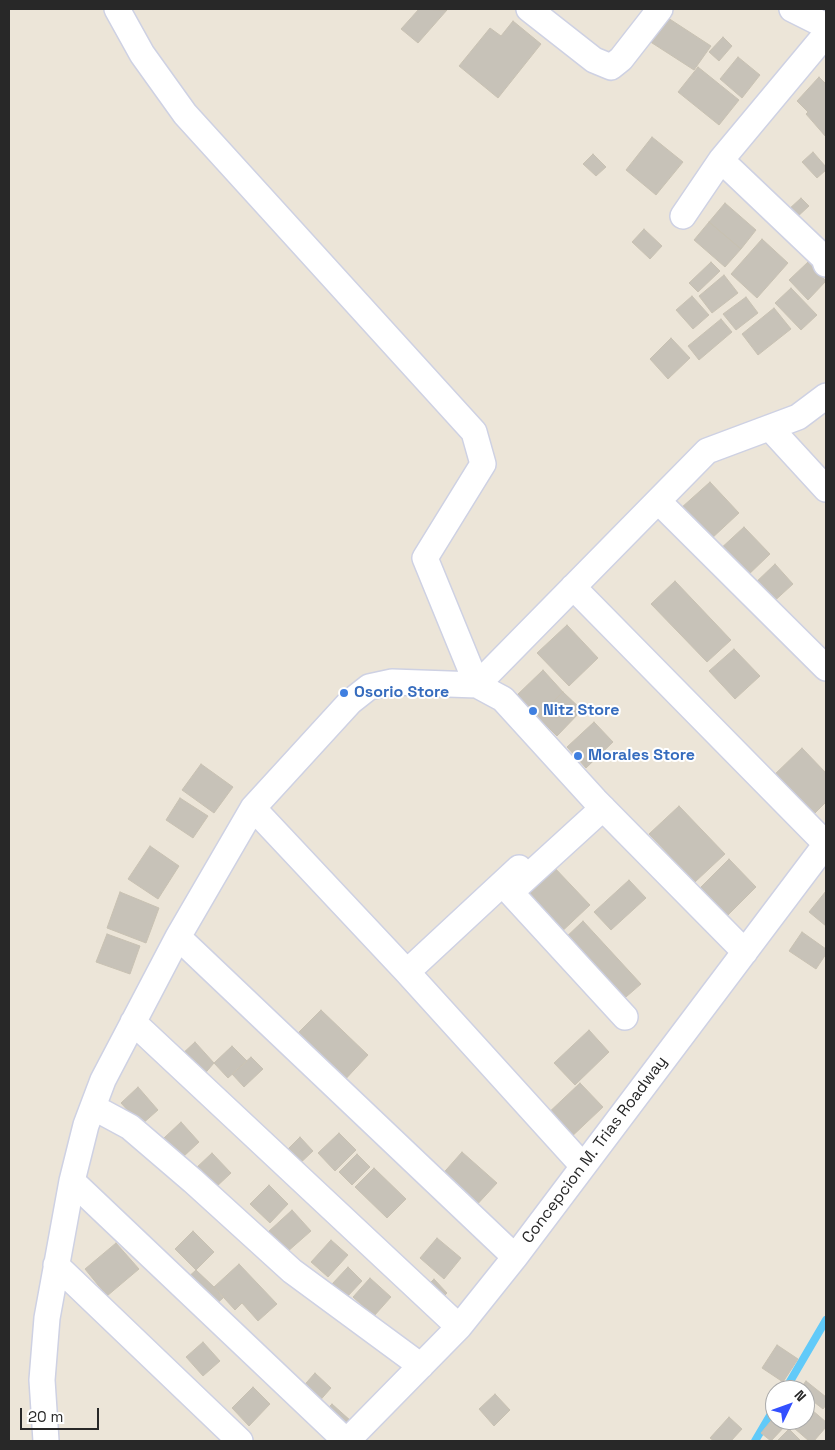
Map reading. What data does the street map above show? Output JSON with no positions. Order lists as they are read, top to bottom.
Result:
{
  "streets": {
    "street": ["Concepcion M. Trias Roadway"]
  },
  "places": ["Osorio Store", "Nitz Store", "Morales Store"],
  "scale_bar": "20 m",
  "north": "top right"
}
